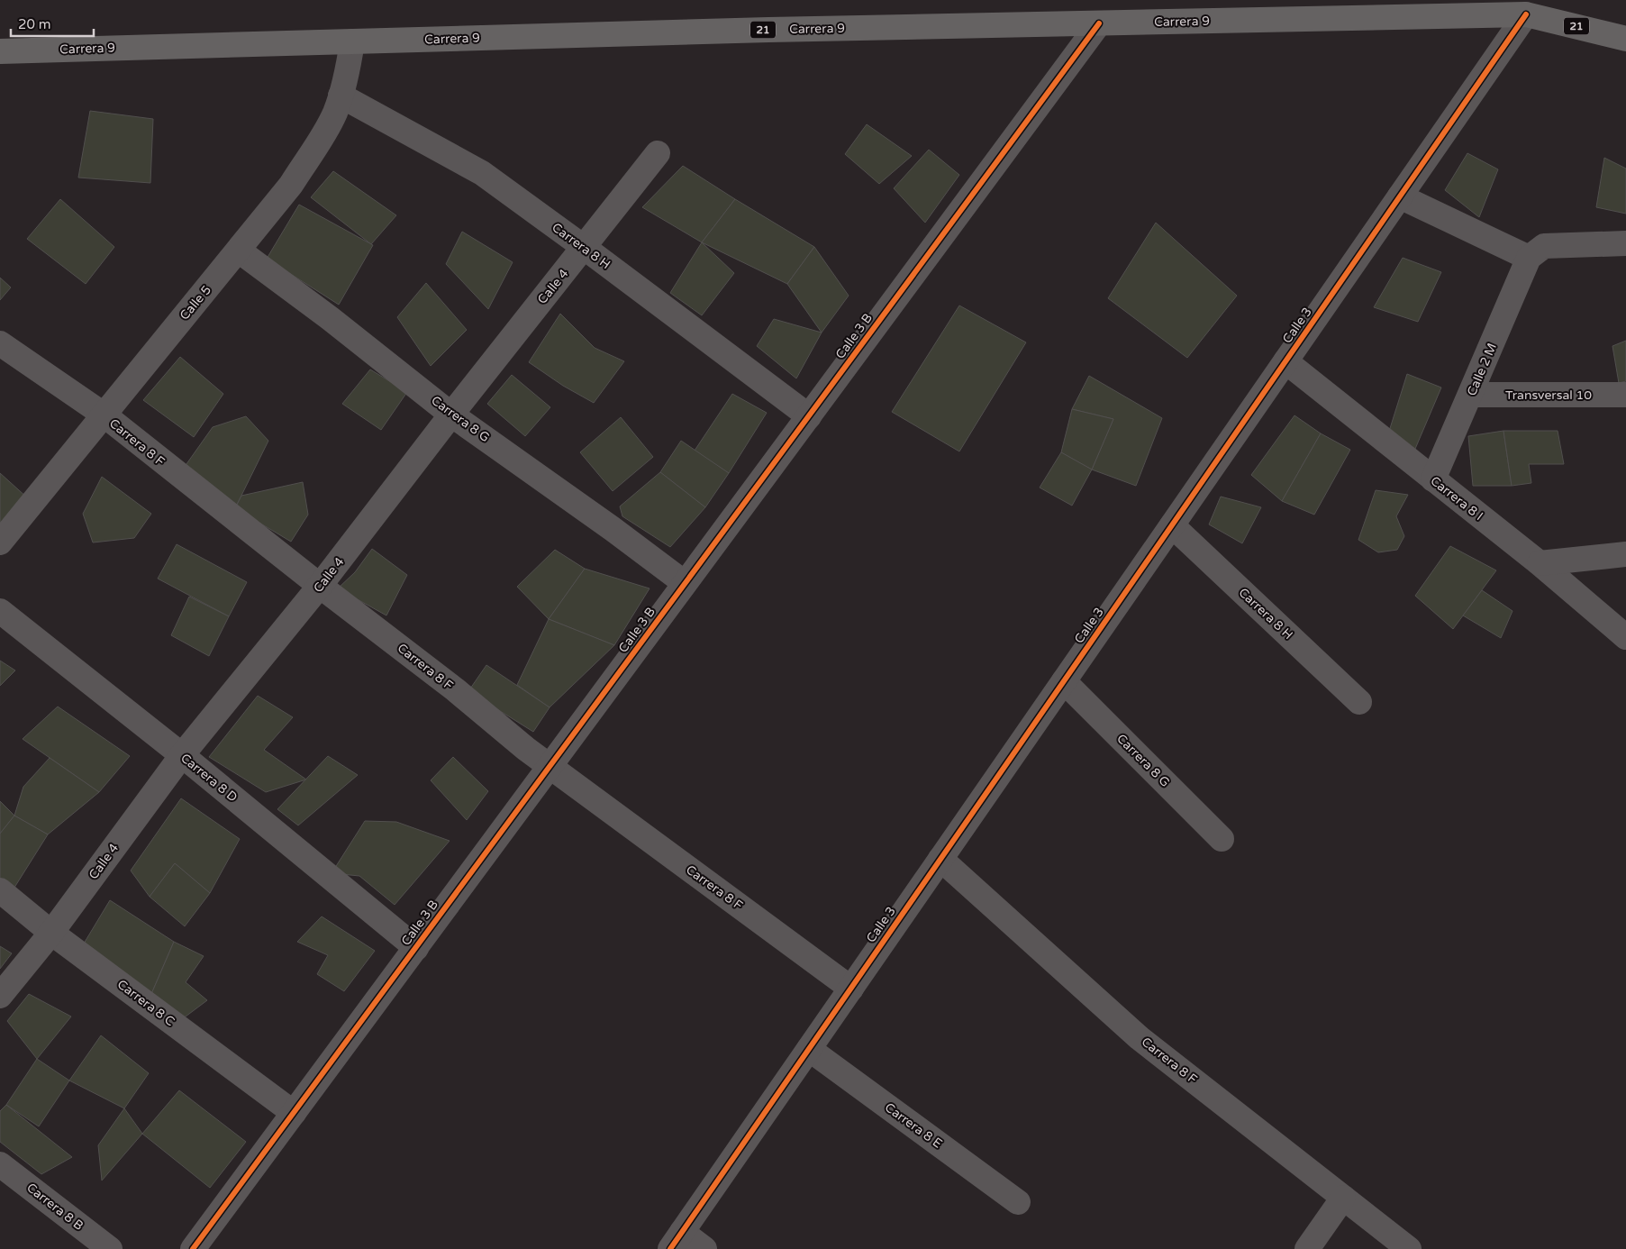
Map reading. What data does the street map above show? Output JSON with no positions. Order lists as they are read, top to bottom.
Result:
{
  "streets": {
    "main road": ["Carrera 9", "21"],
    "street": [
      "Carrera 8 H",
      "Calle 4",
      "Calle 5",
      "Calle 3",
      "Calle 3 B",
      "Calle 2 M",
      "Transversal 10",
      "Carrera 8 G",
      "Carrera 8 F",
      "Carrera 8 I",
      "Carrera 8 D",
      "Carrera 8 C",
      "Carrera 8 E",
      "Carrera 8 B"
    ]
  },
  "crossings": [
    ["Carrera 9", "21"],
    ["Carrera 9", "Calle 5"],
    ["Carrera 9", "Calle 3"],
    ["Carrera 9", "Calle 3 B"],
    ["21", "Calle 3"],
    ["Carrera 8 H", "Calle 4"],
    ["Carrera 8 H", "Calle 5"],
    ["Carrera 8 H", "Calle 3"],
    ["Carrera 8 H", "Calle 3 B"],
    ["Calle 4", "Carrera 8 G"],
    ["Calle 4", "Carrera 8 F"],
    ["Calle 4", "Carrera 8 D"],
    ["Calle 4", "Carrera 8 C"],
    ["Calle 5", "Carrera 8 G"],
    ["Calle 5", "Carrera 8 F"],
    ["Calle 3", "Carrera 8 G"],
    ["Calle 3", "Carrera 8 F"],
    ["Calle 3", "Carrera 8 I"],
    ["Calle 3", "Carrera 8 E"],
    ["Calle 3 B", "Carrera 8 G"],
    ["Calle 3 B", "Carrera 8 F"],
    ["Calle 3 B", "Carrera 8 D"],
    ["Calle 3 B", "Carrera 8 C"],
    ["Calle 2 M", "Transversal 10"],
    ["Calle 2 M", "Carrera 8 I"]
  ],
  "scale_bar": "20 m"
}
